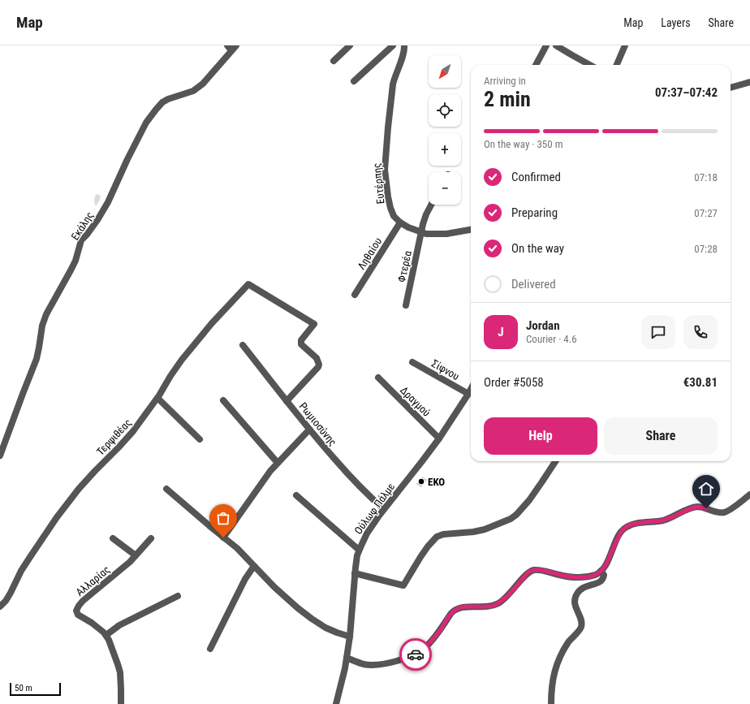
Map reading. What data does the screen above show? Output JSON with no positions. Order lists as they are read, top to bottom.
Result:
{
  "streets": {
    "street": [
      "Ευτέρπης",
      "Εκάλης",
      "Ληθαίου",
      "Φτερέα",
      "Σίφνου",
      "Δραγμού",
      "Ρωμιοσύνης",
      "Τερψιθέας",
      "Ούλωφ Πάλμε",
      "Αλλαρίας"
    ]
  },
  "crossings": [
    ["Ευτέρπης", "Ληθαίου"],
    ["Ευτέρπης", "Φτερέα"],
    ["Σίφνου", "Ούλωφ Πάλμε"],
    ["Δραγμού", "Ούλωφ Πάλμε"],
    ["Ρωμιοσύνης", "Τερψιθέας"],
    ["Ρωμιοσύνης", "Ούλωφ Πάλμε"]
  ],
  "places": ["EKO"],
  "scale_bar": "50 m",
  "north": "bottom left",
  "page": {
    "header": "Map",
    "nav": ["Map", "Layers", "Share"],
    "map_buttons": ["+", "−"],
    "heading": ["2 min", "Arriving in", "07:37–07:42"],
    "panel": [
      "Jordan",
      "Courier · 4.6",
      "Order #5058",
      "€30.81"
    ],
    "bar": "On the way · 350 m",
    "list": [
      ["Confirmed", "07:18"],
      ["Preparing", "07:27"],
      ["On the way", "07:28"],
      "Delivered"
    ],
    "round": "J",
    "buttons": ["Help", "Share"],
    "scale": "50 m"
  }
}
